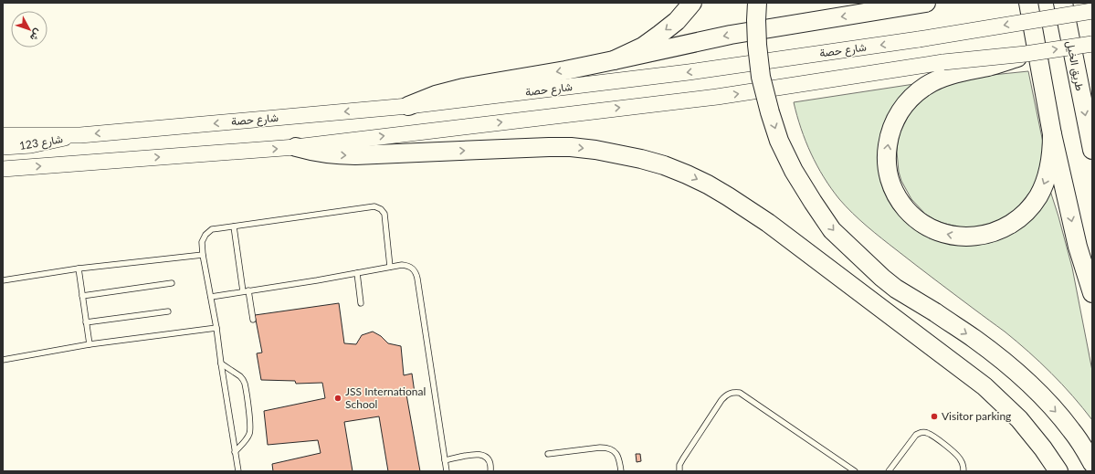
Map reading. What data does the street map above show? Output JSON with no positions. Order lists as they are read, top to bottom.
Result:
{
  "streets": {
    "highway": ["طريق الخيل"],
    "main road": ["شارع حصة", "شارع 123"]
  },
  "crossings": [
    ["شارع حصة", "شارع 123"]
  ],
  "places": ["JSS International School", "Visitor parking"],
  "north": "bottom right"
}
